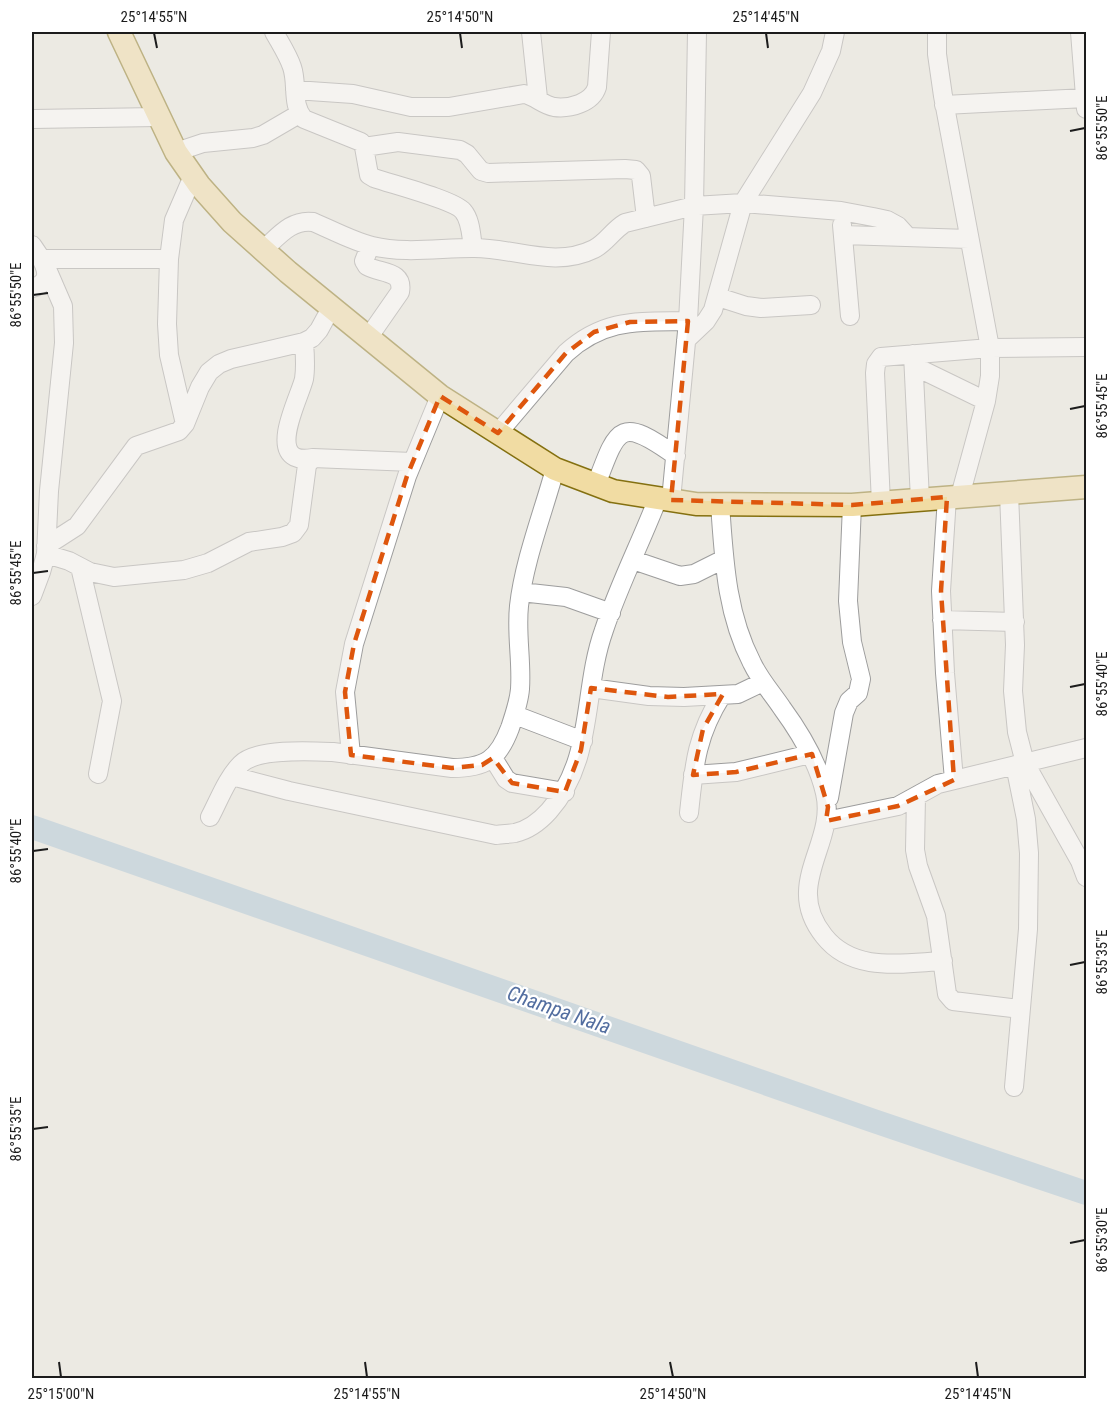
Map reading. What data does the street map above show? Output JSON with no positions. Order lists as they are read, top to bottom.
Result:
{
  "water": ["Champa Nala"],
  "coordinates": [
    "25°14'55\"N",
    "25°14'50\"N",
    "25°14'45\"N",
    "86°55'50\"E",
    "86°55'45\"E",
    "86°55'40\"E",
    "86°55'35\"E",
    "86°55'30\"E",
    "25°15'00\"N"
  ]
}
